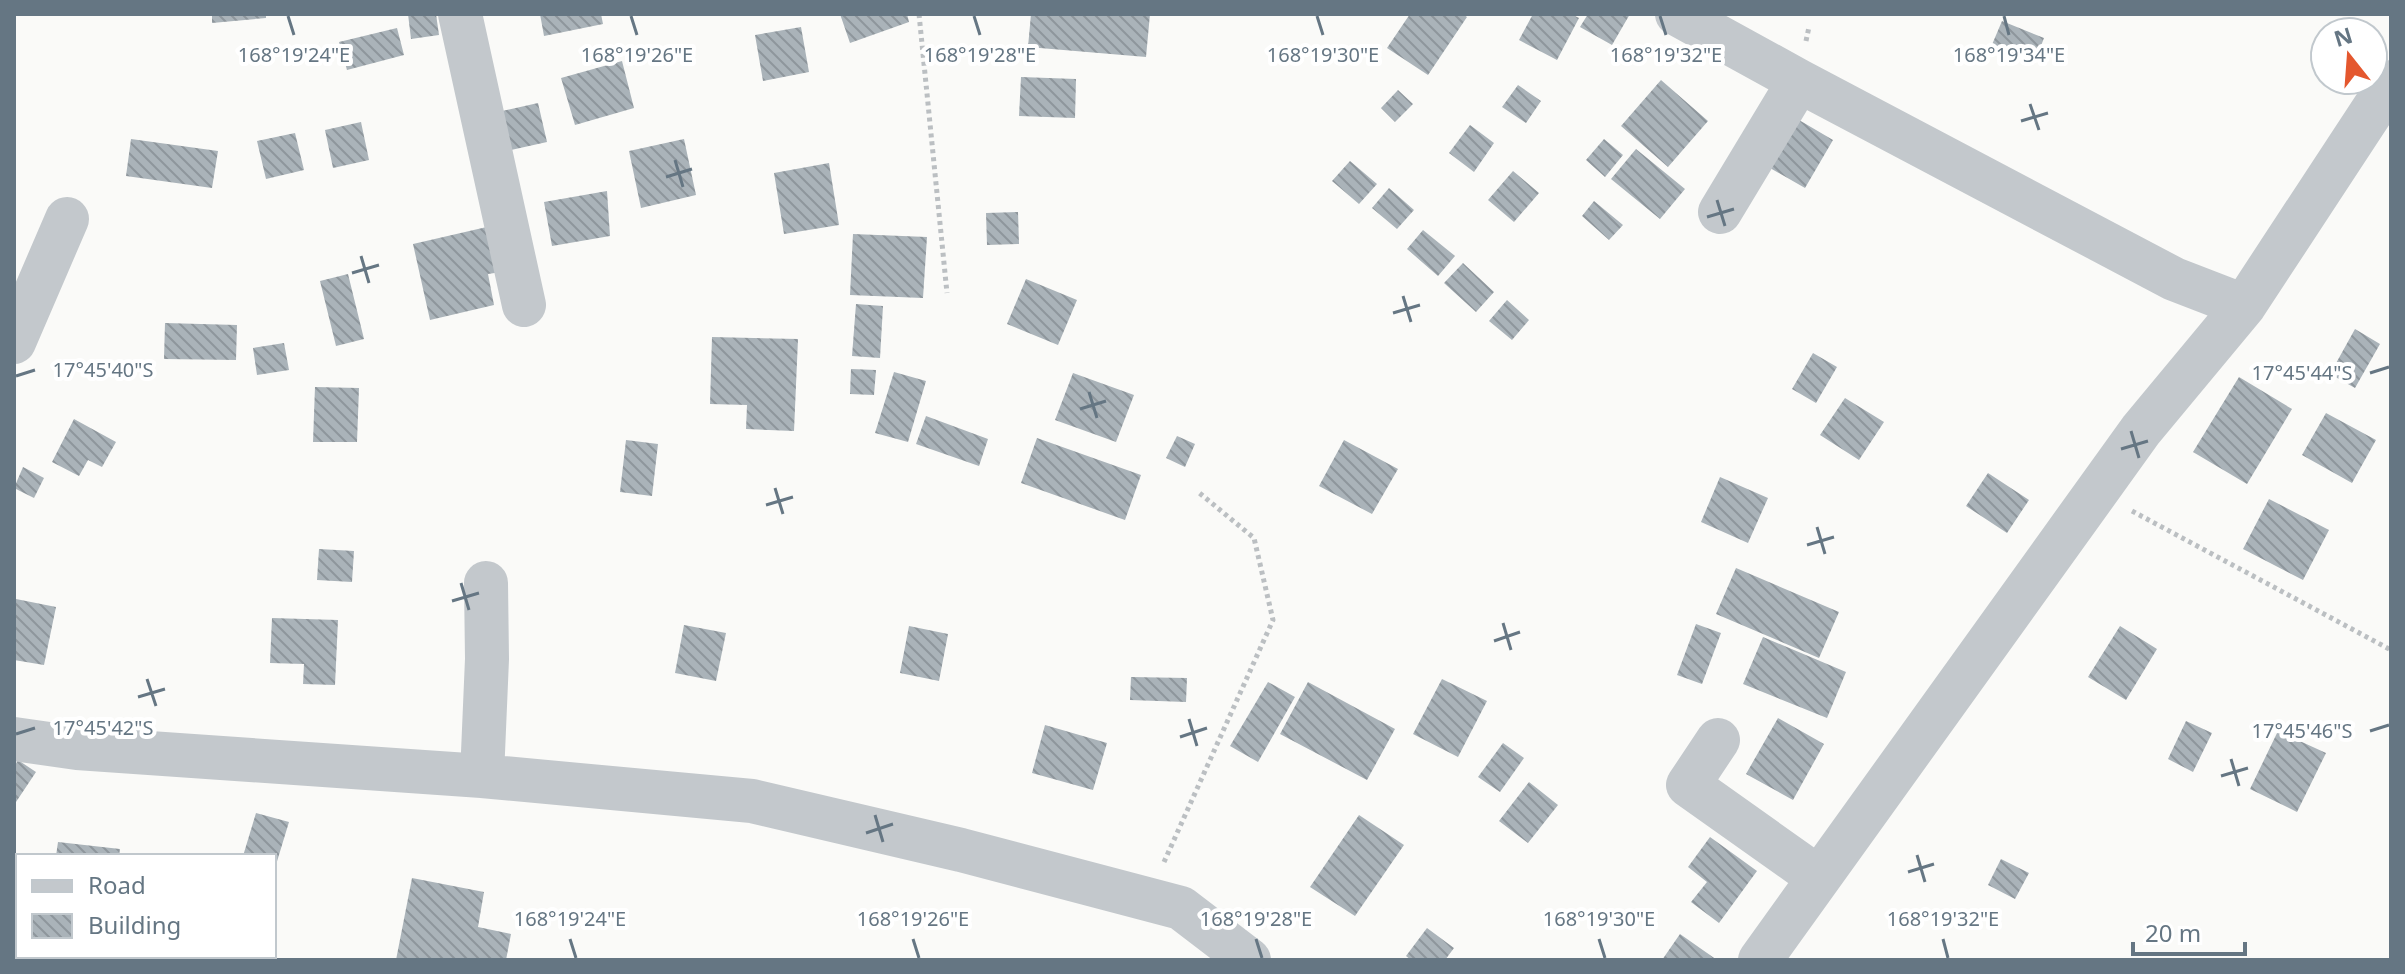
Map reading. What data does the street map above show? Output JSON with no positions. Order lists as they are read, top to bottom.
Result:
{
  "legend": ["Road", "Building"],
  "scale_bar": "20 m",
  "north": "top",
  "coordinates": [
    "168°19'30\"E",
    "168°19'24\"E",
    "168°19'26\"E",
    "168°19'28\"E",
    "168°19'32\"E",
    "168°19'34\"E",
    "17°45'40\"S",
    "17°45'44\"S",
    "17°45'42\"S",
    "17°45'46\"S"
  ]
}
